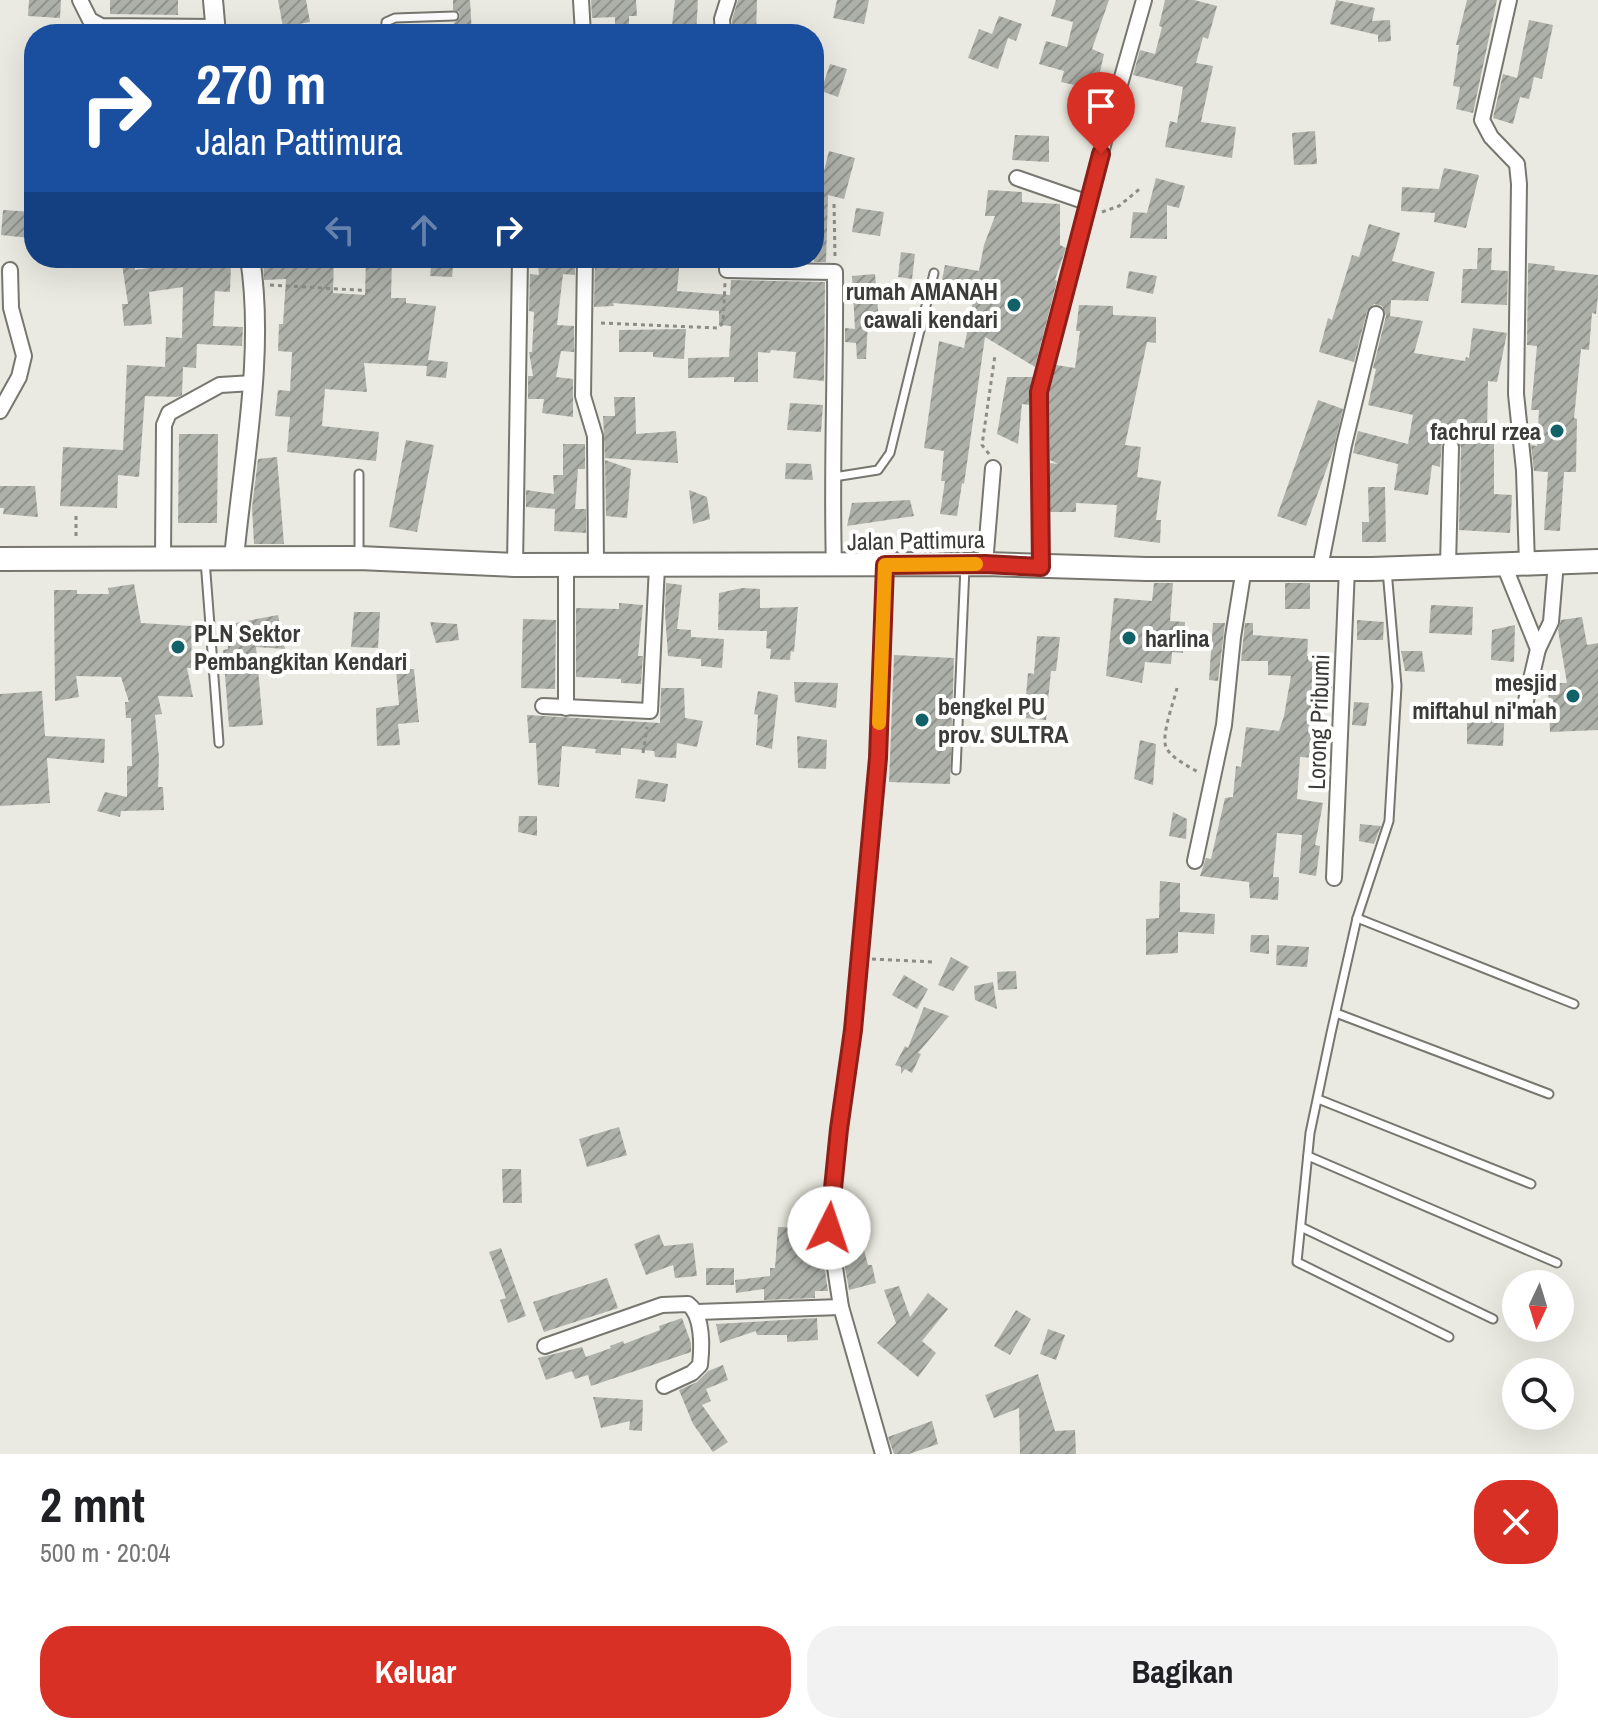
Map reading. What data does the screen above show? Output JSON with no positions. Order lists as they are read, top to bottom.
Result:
{
  "streets": {
    "highway": ["Jalan Pattimura"],
    "street": ["Lorong Pribumi"]
  },
  "crossings": [
    ["Jalan Pattimura", "Lorong Pribumi"]
  ],
  "places": [
    "rumah AMANAH cawali kendari",
    "fachrul rzea",
    "harlina",
    "PLN Sektor Pembangkitan Kendari",
    "mesjid miftahul ni'mah",
    "bengkel PU prov. SULTRA"
  ],
  "north": "bottom",
  "page": {
    "turn": ["270 m", "Jalan Pattimura"],
    "heading": ["2 mnt", "500 m · 20:04"],
    "buttons": ["Keluar", "Bagikan"]
  }
}
